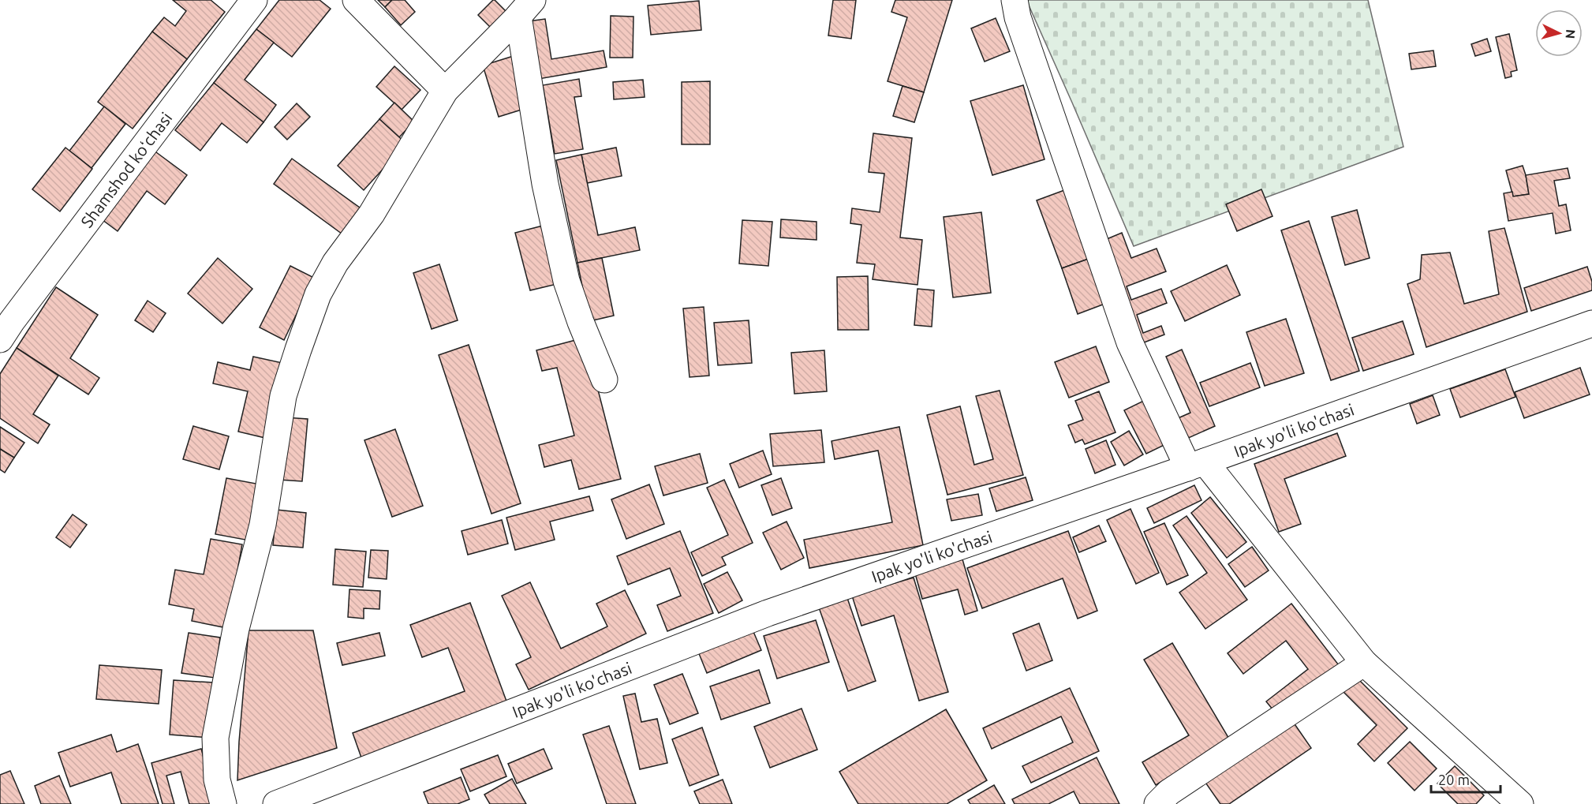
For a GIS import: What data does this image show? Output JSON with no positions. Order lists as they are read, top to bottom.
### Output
{
  "streets": {
    "street": ["Shamshod koʻchasi", "Ipak yo'li ko'chasi"]
  },
  "scale_bar": "20 m",
  "north": "right"
}
